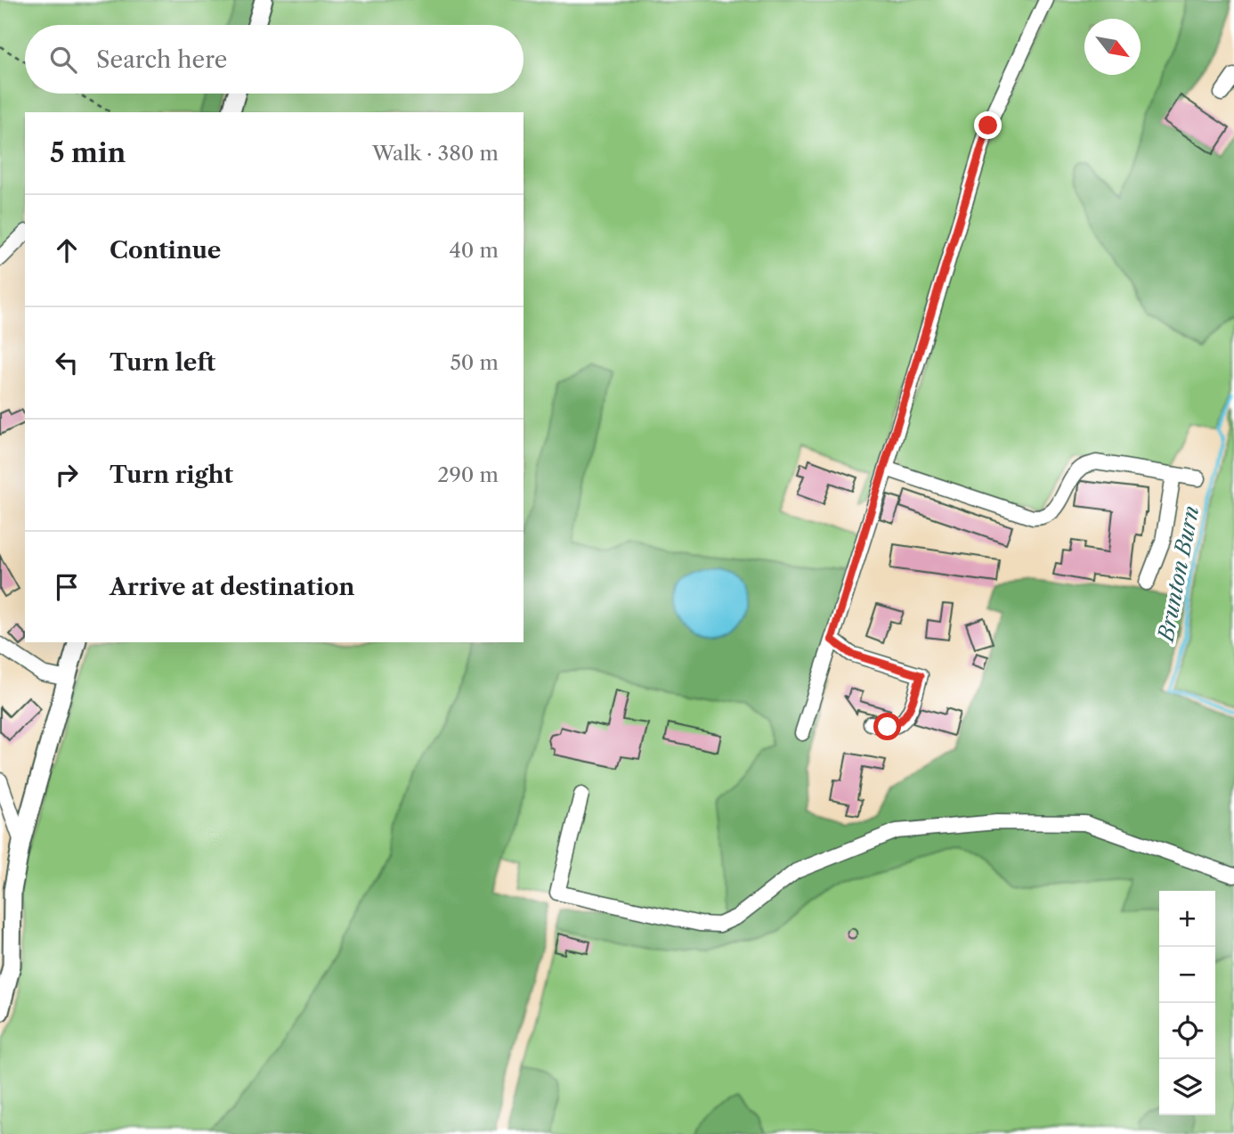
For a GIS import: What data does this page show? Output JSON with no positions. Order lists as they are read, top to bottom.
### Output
{
  "water": ["Brunton Burn"],
  "north": "bottom right",
  "page": {
    "search": "Search here",
    "heading": ["5 min", "Walk · 380 m"],
    "list": [
      ["Continue", "40 m"],
      ["Turn left", "50 m"],
      ["Turn right", "290 m"],
      "Arrive at destination"
    ],
    "map_buttons": ["+", "−"]
  }
}
